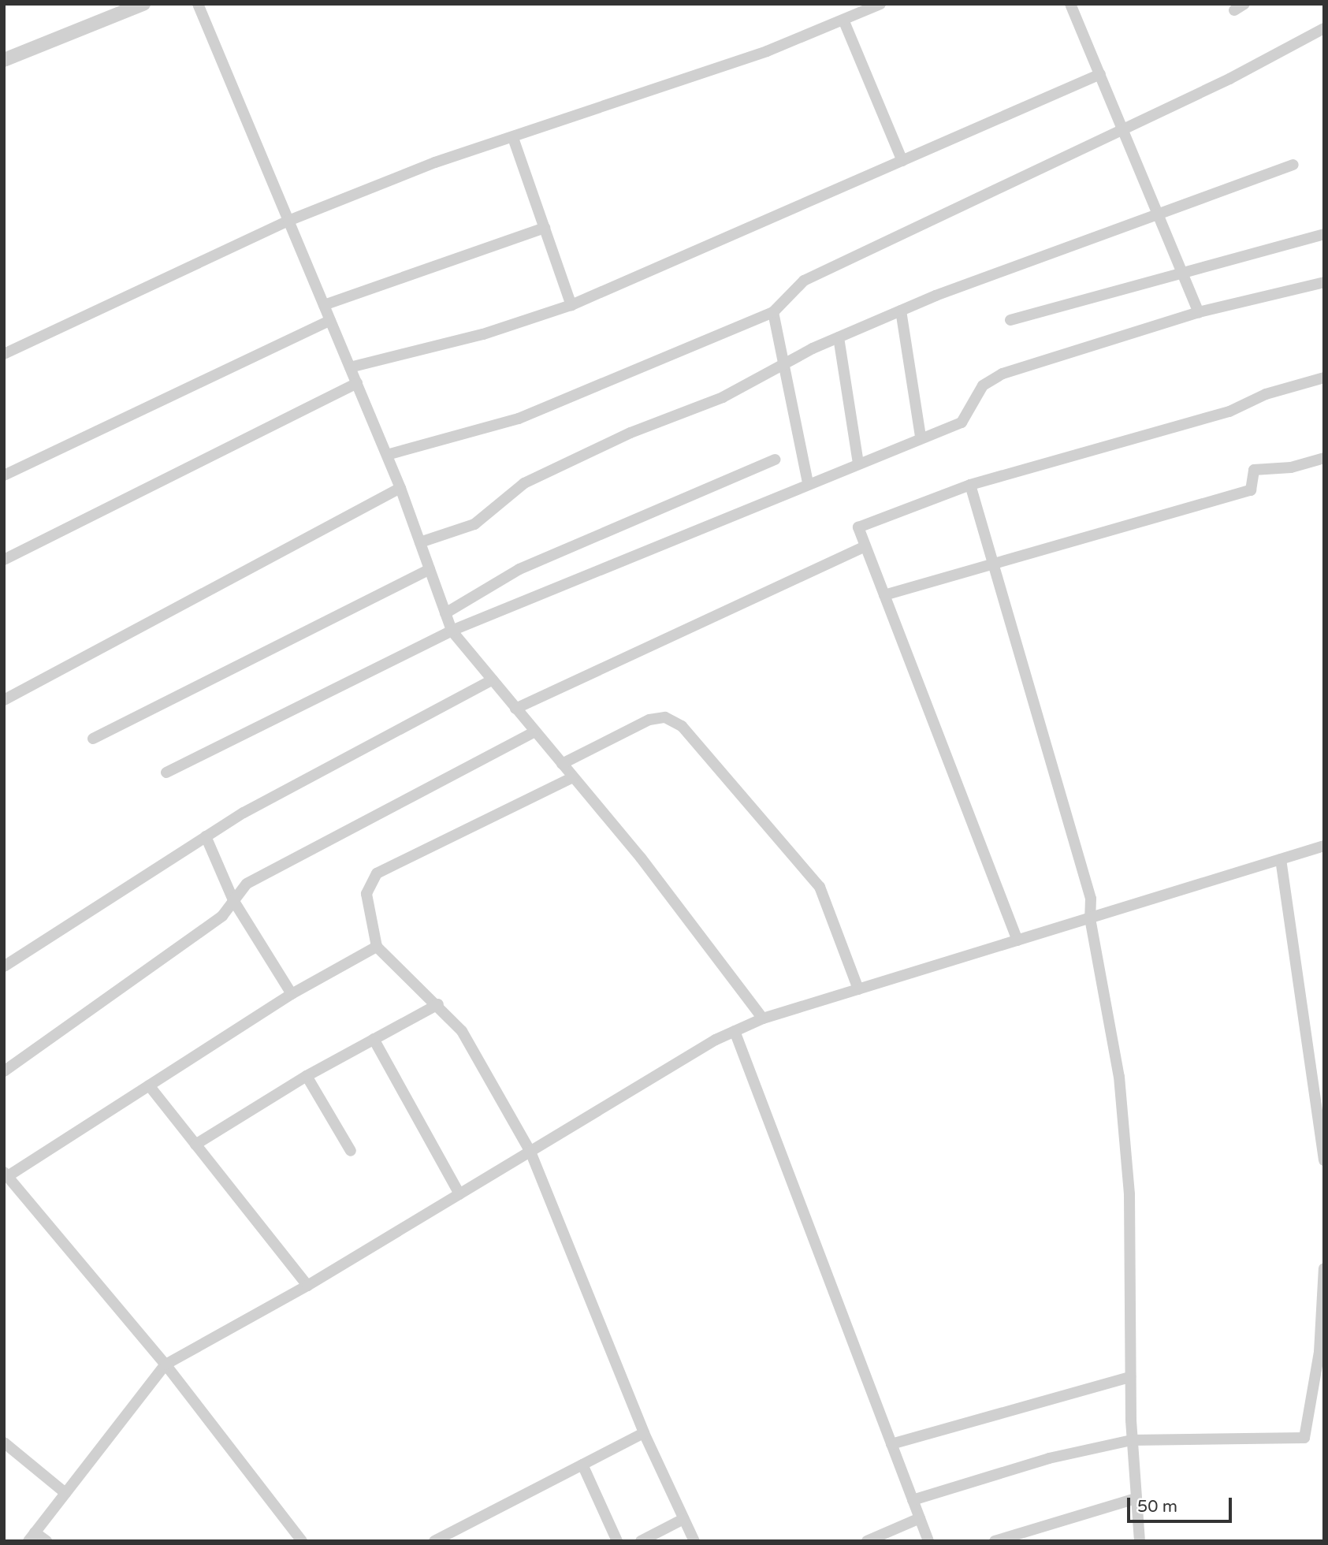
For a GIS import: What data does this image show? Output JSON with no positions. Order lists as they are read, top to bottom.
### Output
{
  "scale_bar": "50 m"
}
